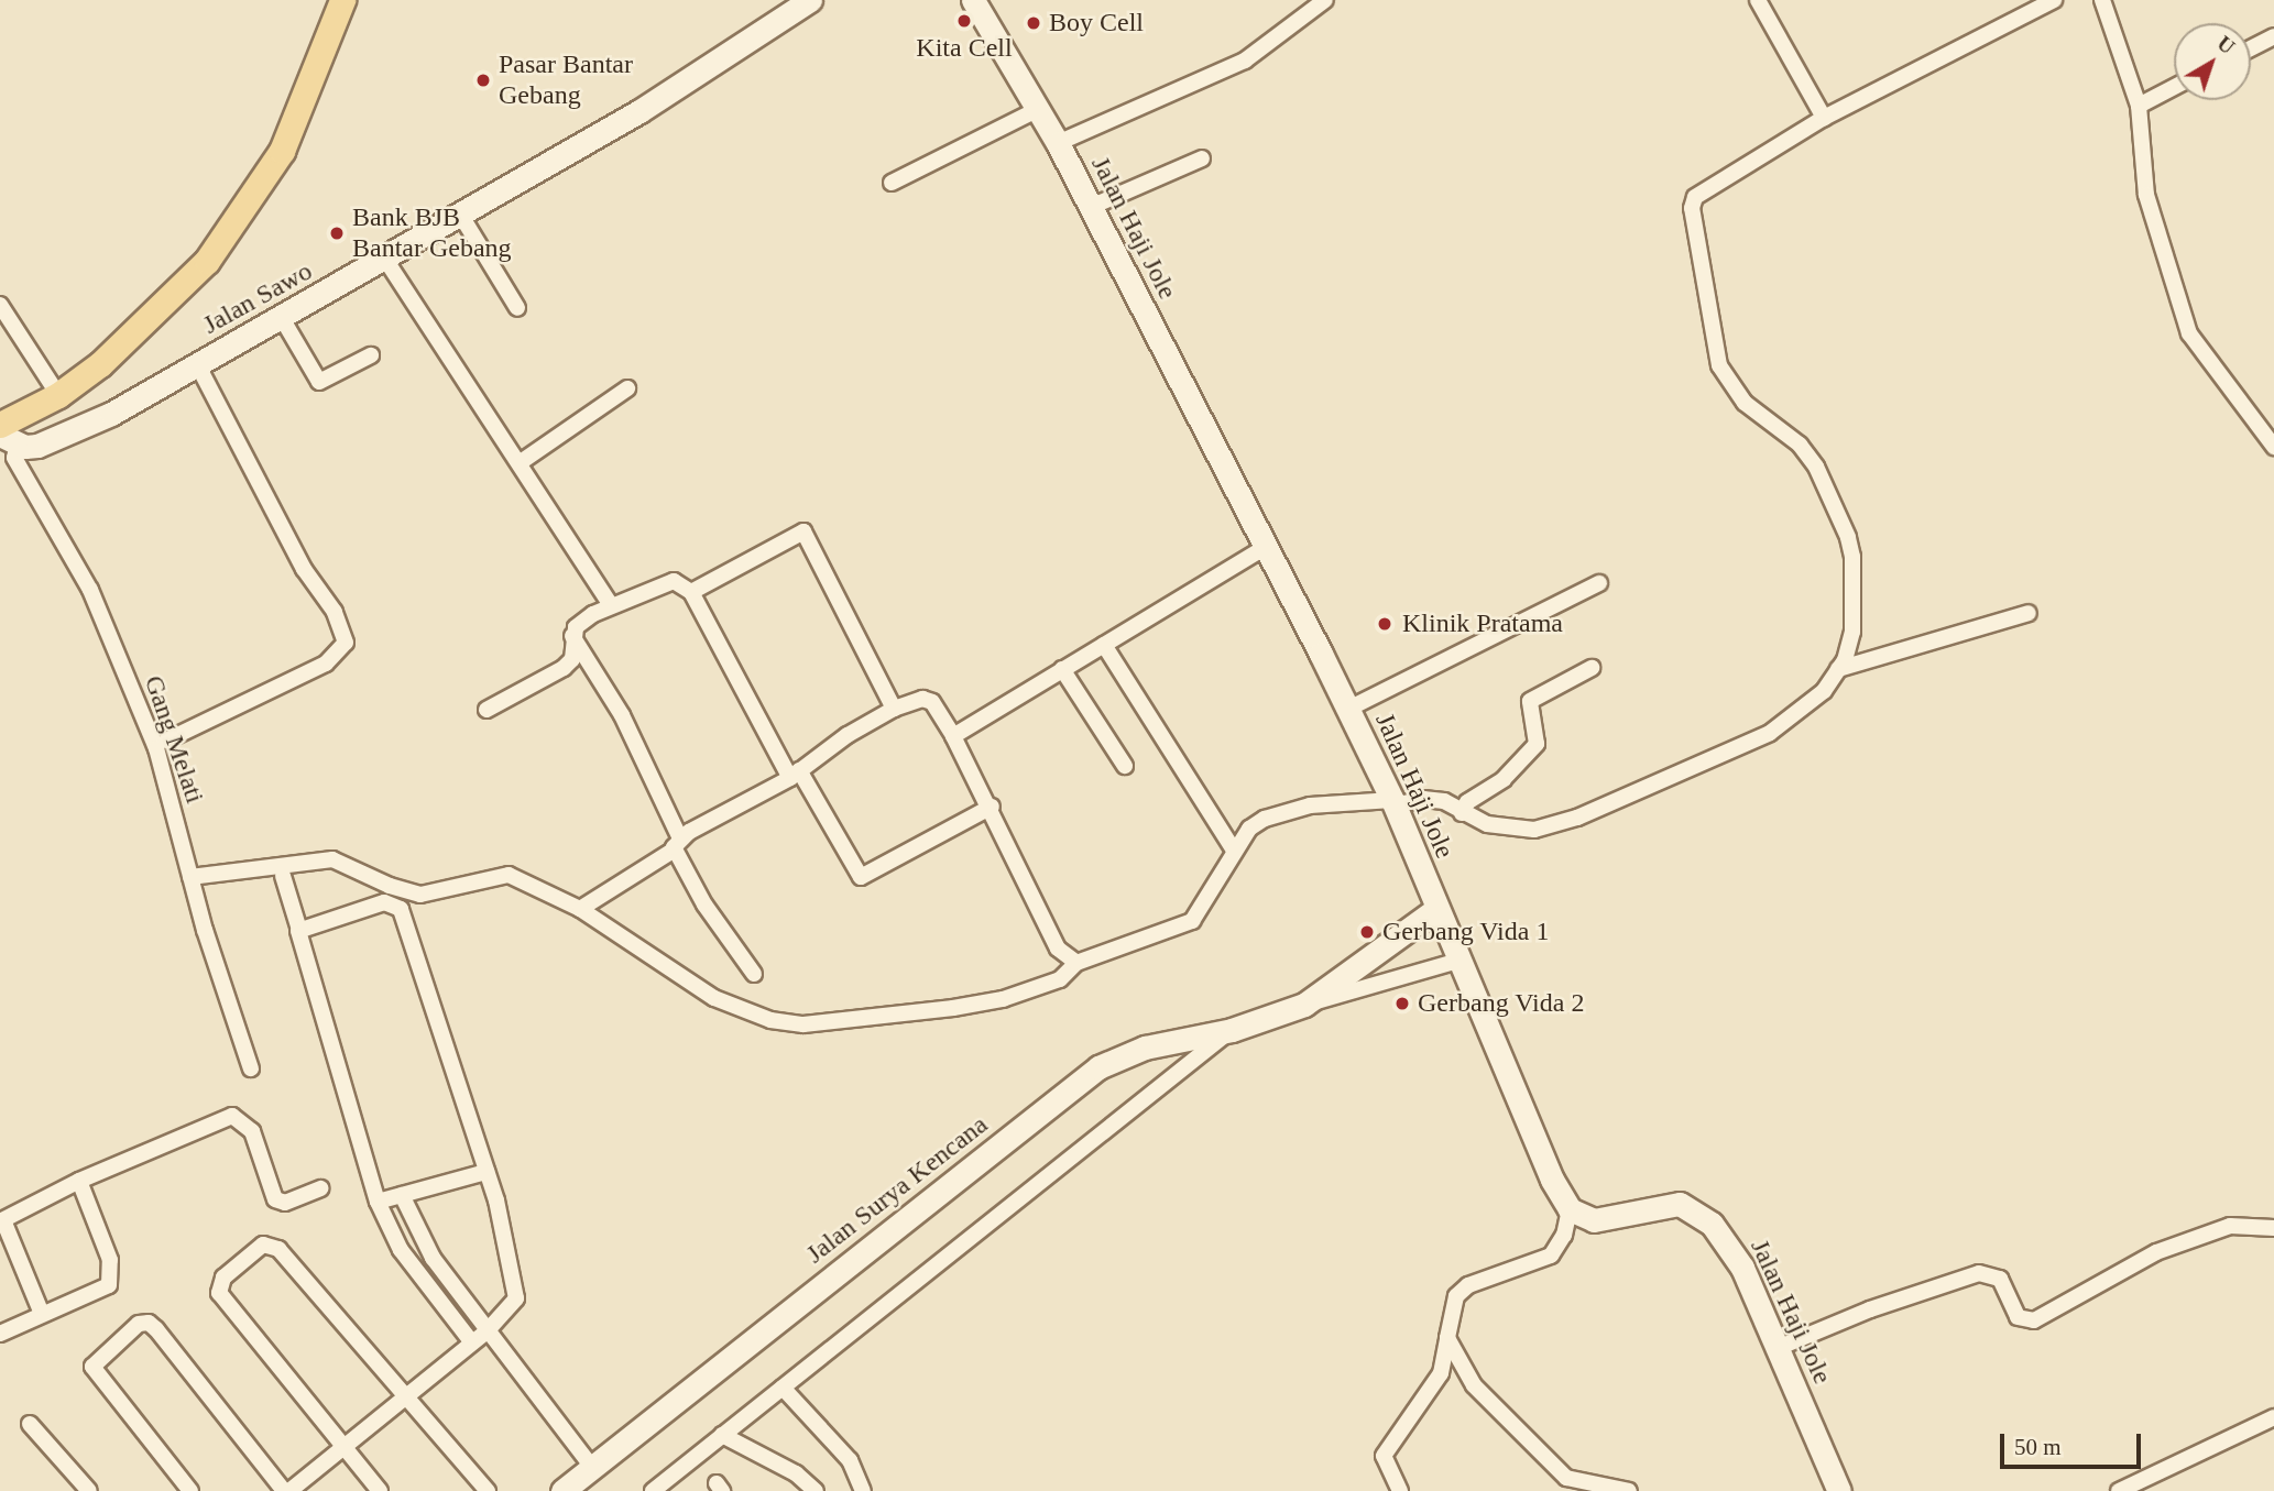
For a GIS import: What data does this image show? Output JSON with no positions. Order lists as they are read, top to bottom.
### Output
{
  "streets": {
    "street": [
      "Jalan Haji Jole",
      "Jalan Sawo",
      "Gang Melati",
      "Jalan Surya Kencana"
    ]
  },
  "crossings": [
    ["Jalan Haji Jole", "Jalan Surya Kencana"],
    ["Jalan Sawo", "Gang Melati"]
  ],
  "places": [
    "Kita Cell",
    "Boy Cell",
    "Pasar Bantar Gebang",
    "Bank BJB Bantar Gebang",
    "Klinik Pratama",
    "Gerbang Vida 1",
    "Gerbang Vida 2"
  ],
  "scale_bar": "50 m",
  "north": "top right"
}
